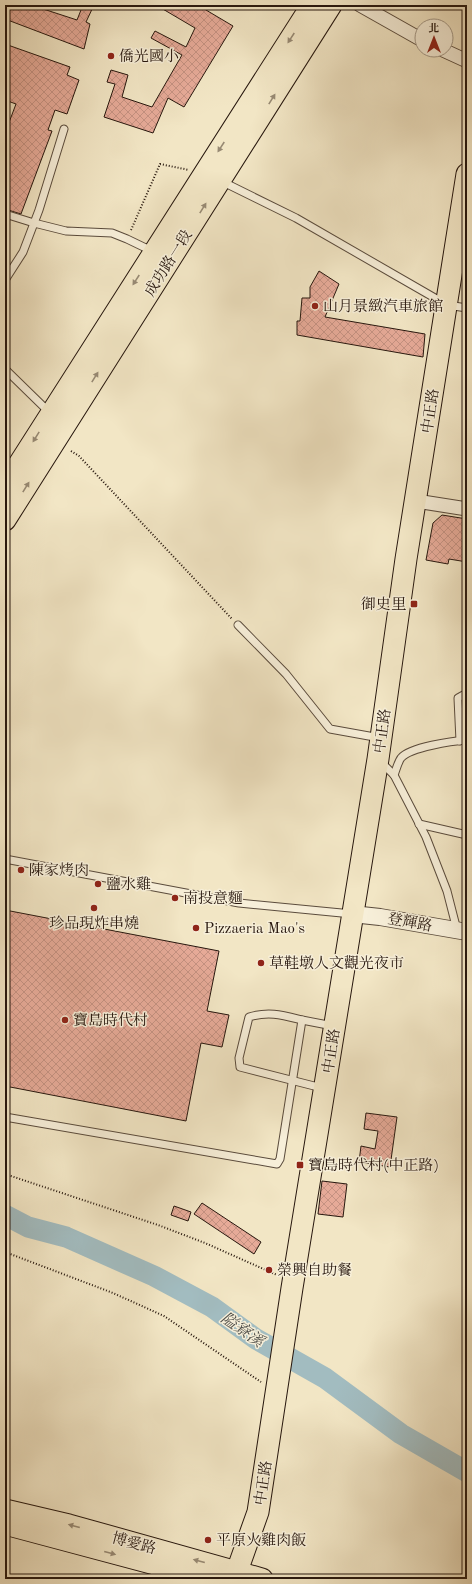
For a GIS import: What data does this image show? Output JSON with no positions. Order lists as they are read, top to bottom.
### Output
{
  "streets": {
    "main road": ["成功路一段", "中正路", "博愛路"],
    "street": ["登輝路"]
  },
  "crossings": [
    ["中正路", "登輝路"],
    ["中正路", "博愛路"]
  ],
  "water": ["隘寮溪"],
  "places": {
    "other": [
      "僑光國小",
      "山月景緻汽車旅館",
      "陳家烤肉",
      "鹽水雞",
      "南投意麵",
      "珍品現炸串燒",
      "Pizzaeria Mao's",
      "草鞋墩人文觀光夜市",
      "寶島時代村",
      "榮興自助餐",
      "平原火雞肉飯"
    ],
    "transit": ["御史里", "寶島時代村(中正路)"]
  },
  "north": "top"
}
